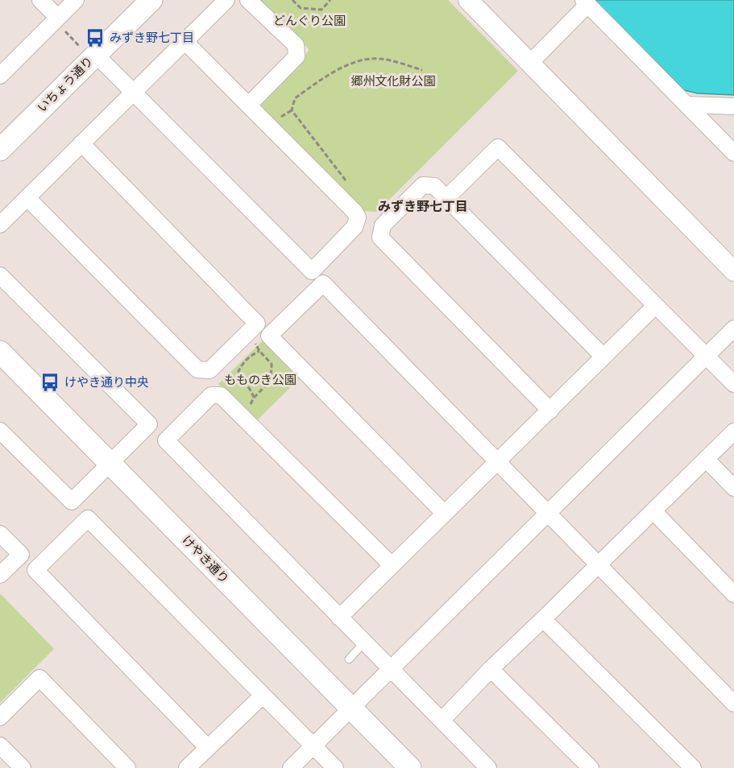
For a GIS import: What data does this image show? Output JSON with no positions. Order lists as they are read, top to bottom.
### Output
{
  "streets": {
    "main road": ["いちょう通り", "けやき通り"]
  },
  "districts": ["みずき野七丁目"],
  "parks": ["どんぐり公園", "郷州文化財公園", "もものき公園"],
  "places": {
    "bus stop": ["みずき野七丁目", "けやき通り中央"]
  }
}
